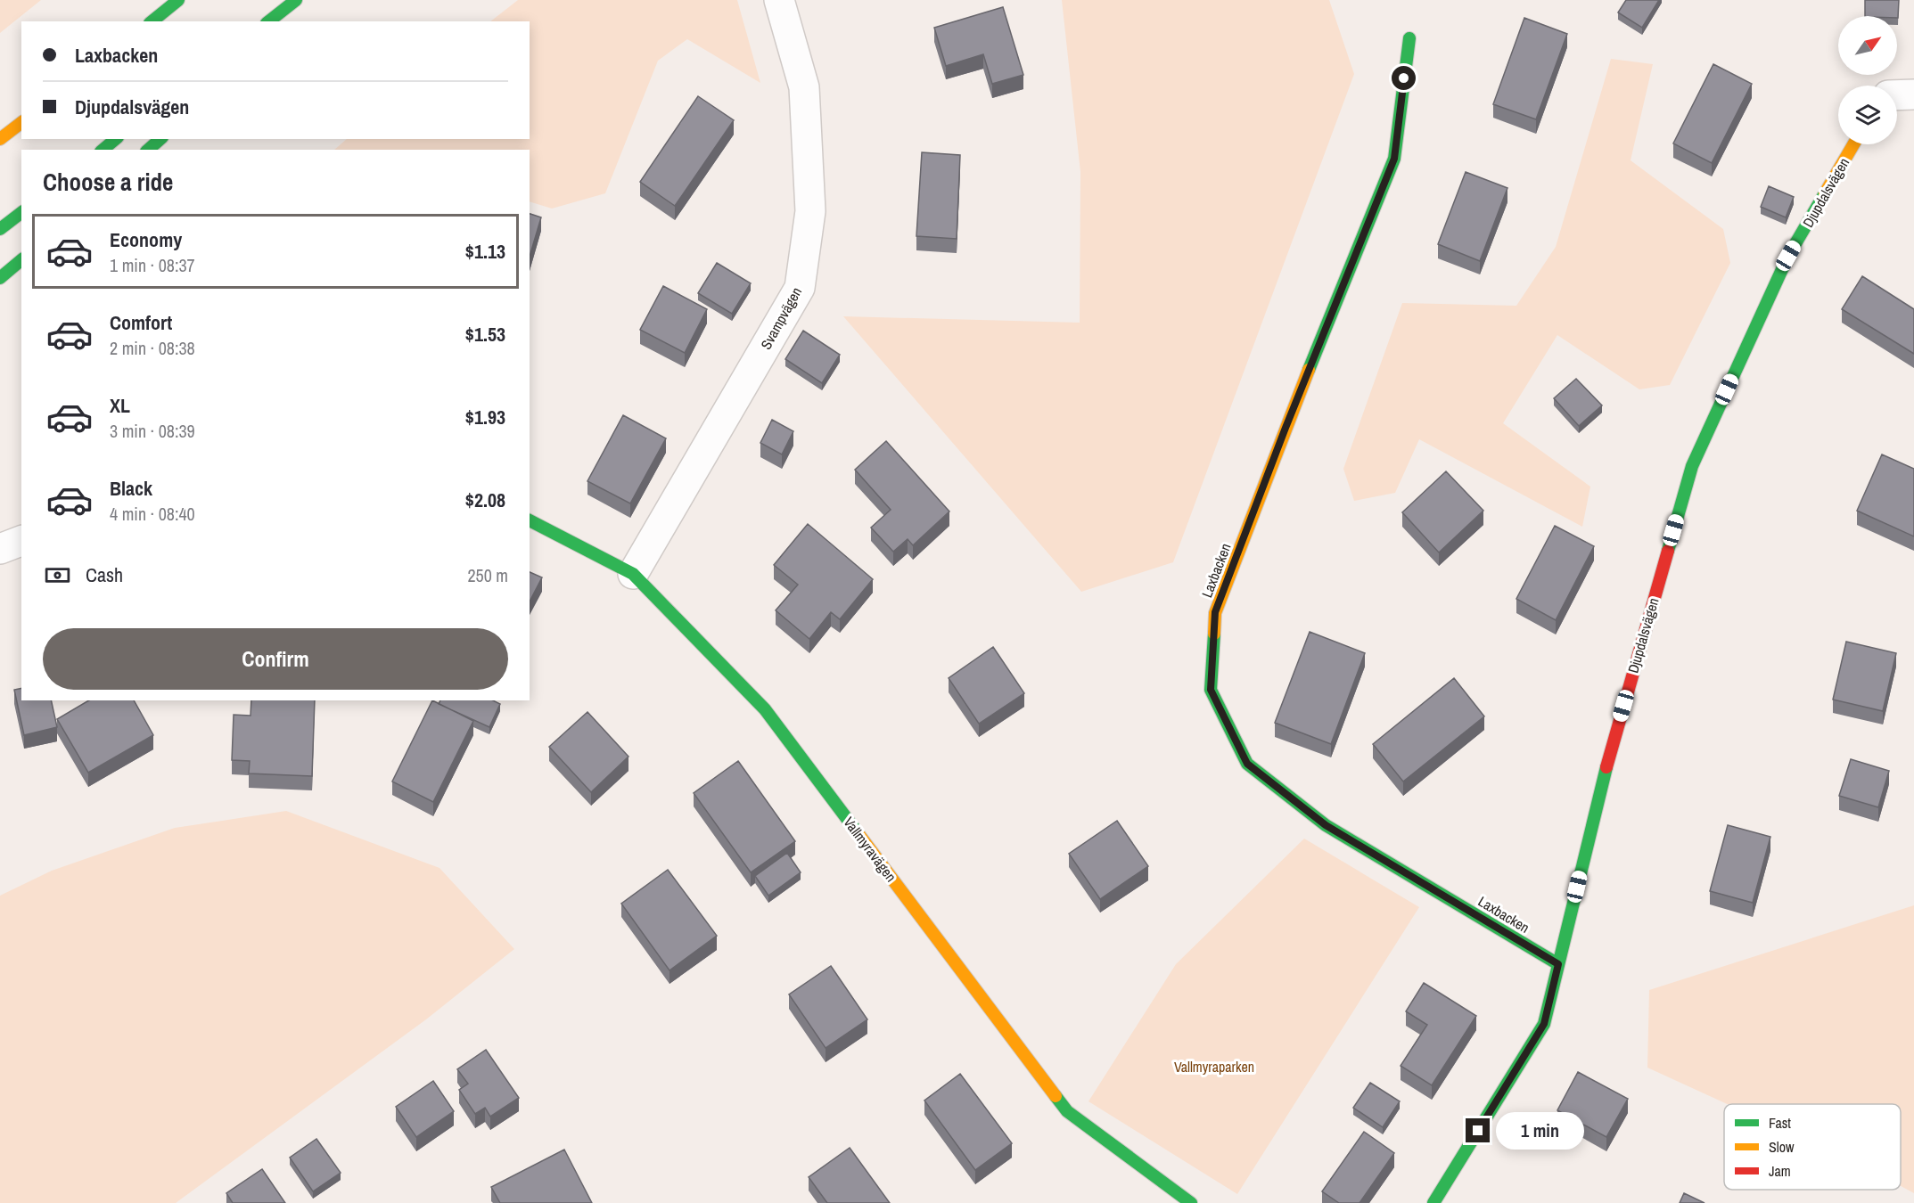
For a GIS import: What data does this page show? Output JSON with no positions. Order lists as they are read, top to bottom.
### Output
{
  "streets": {
    "main road": ["Djupdalsvägen", "Laxbacken", "Vallmyravägen"],
    "street": ["Svampvägen"]
  },
  "crossings": [
    ["Djupdalsvägen", "Laxbacken"],
    ["Svampvägen", "Vallmyravägen"]
  ],
  "parks": ["Vallmyraparken"],
  "legend": ["Fast", "Slow", "Jam"],
  "north": "top right",
  "page": {
    "banner": ["Laxbacken", "Djupdalsvägen"],
    "heading": "Choose a ride",
    "list": [
      {
        "name": "Economy",
        "note": "1 min · 08:37",
        "value": "$1.13"
      },
      {
        "name": "Comfort",
        "note": "2 min · 08:38",
        "value": "$1.53"
      },
      {
        "name": "XL",
        "note": "3 min · 08:39",
        "value": "$1.93"
      },
      {
        "name": "Black",
        "note": "4 min · 08:40",
        "value": "$2.08"
      }
    ],
    "pay": ["Cash", "250 m"],
    "buttons": "Confirm",
    "bubble": "1 min"
  }
}
